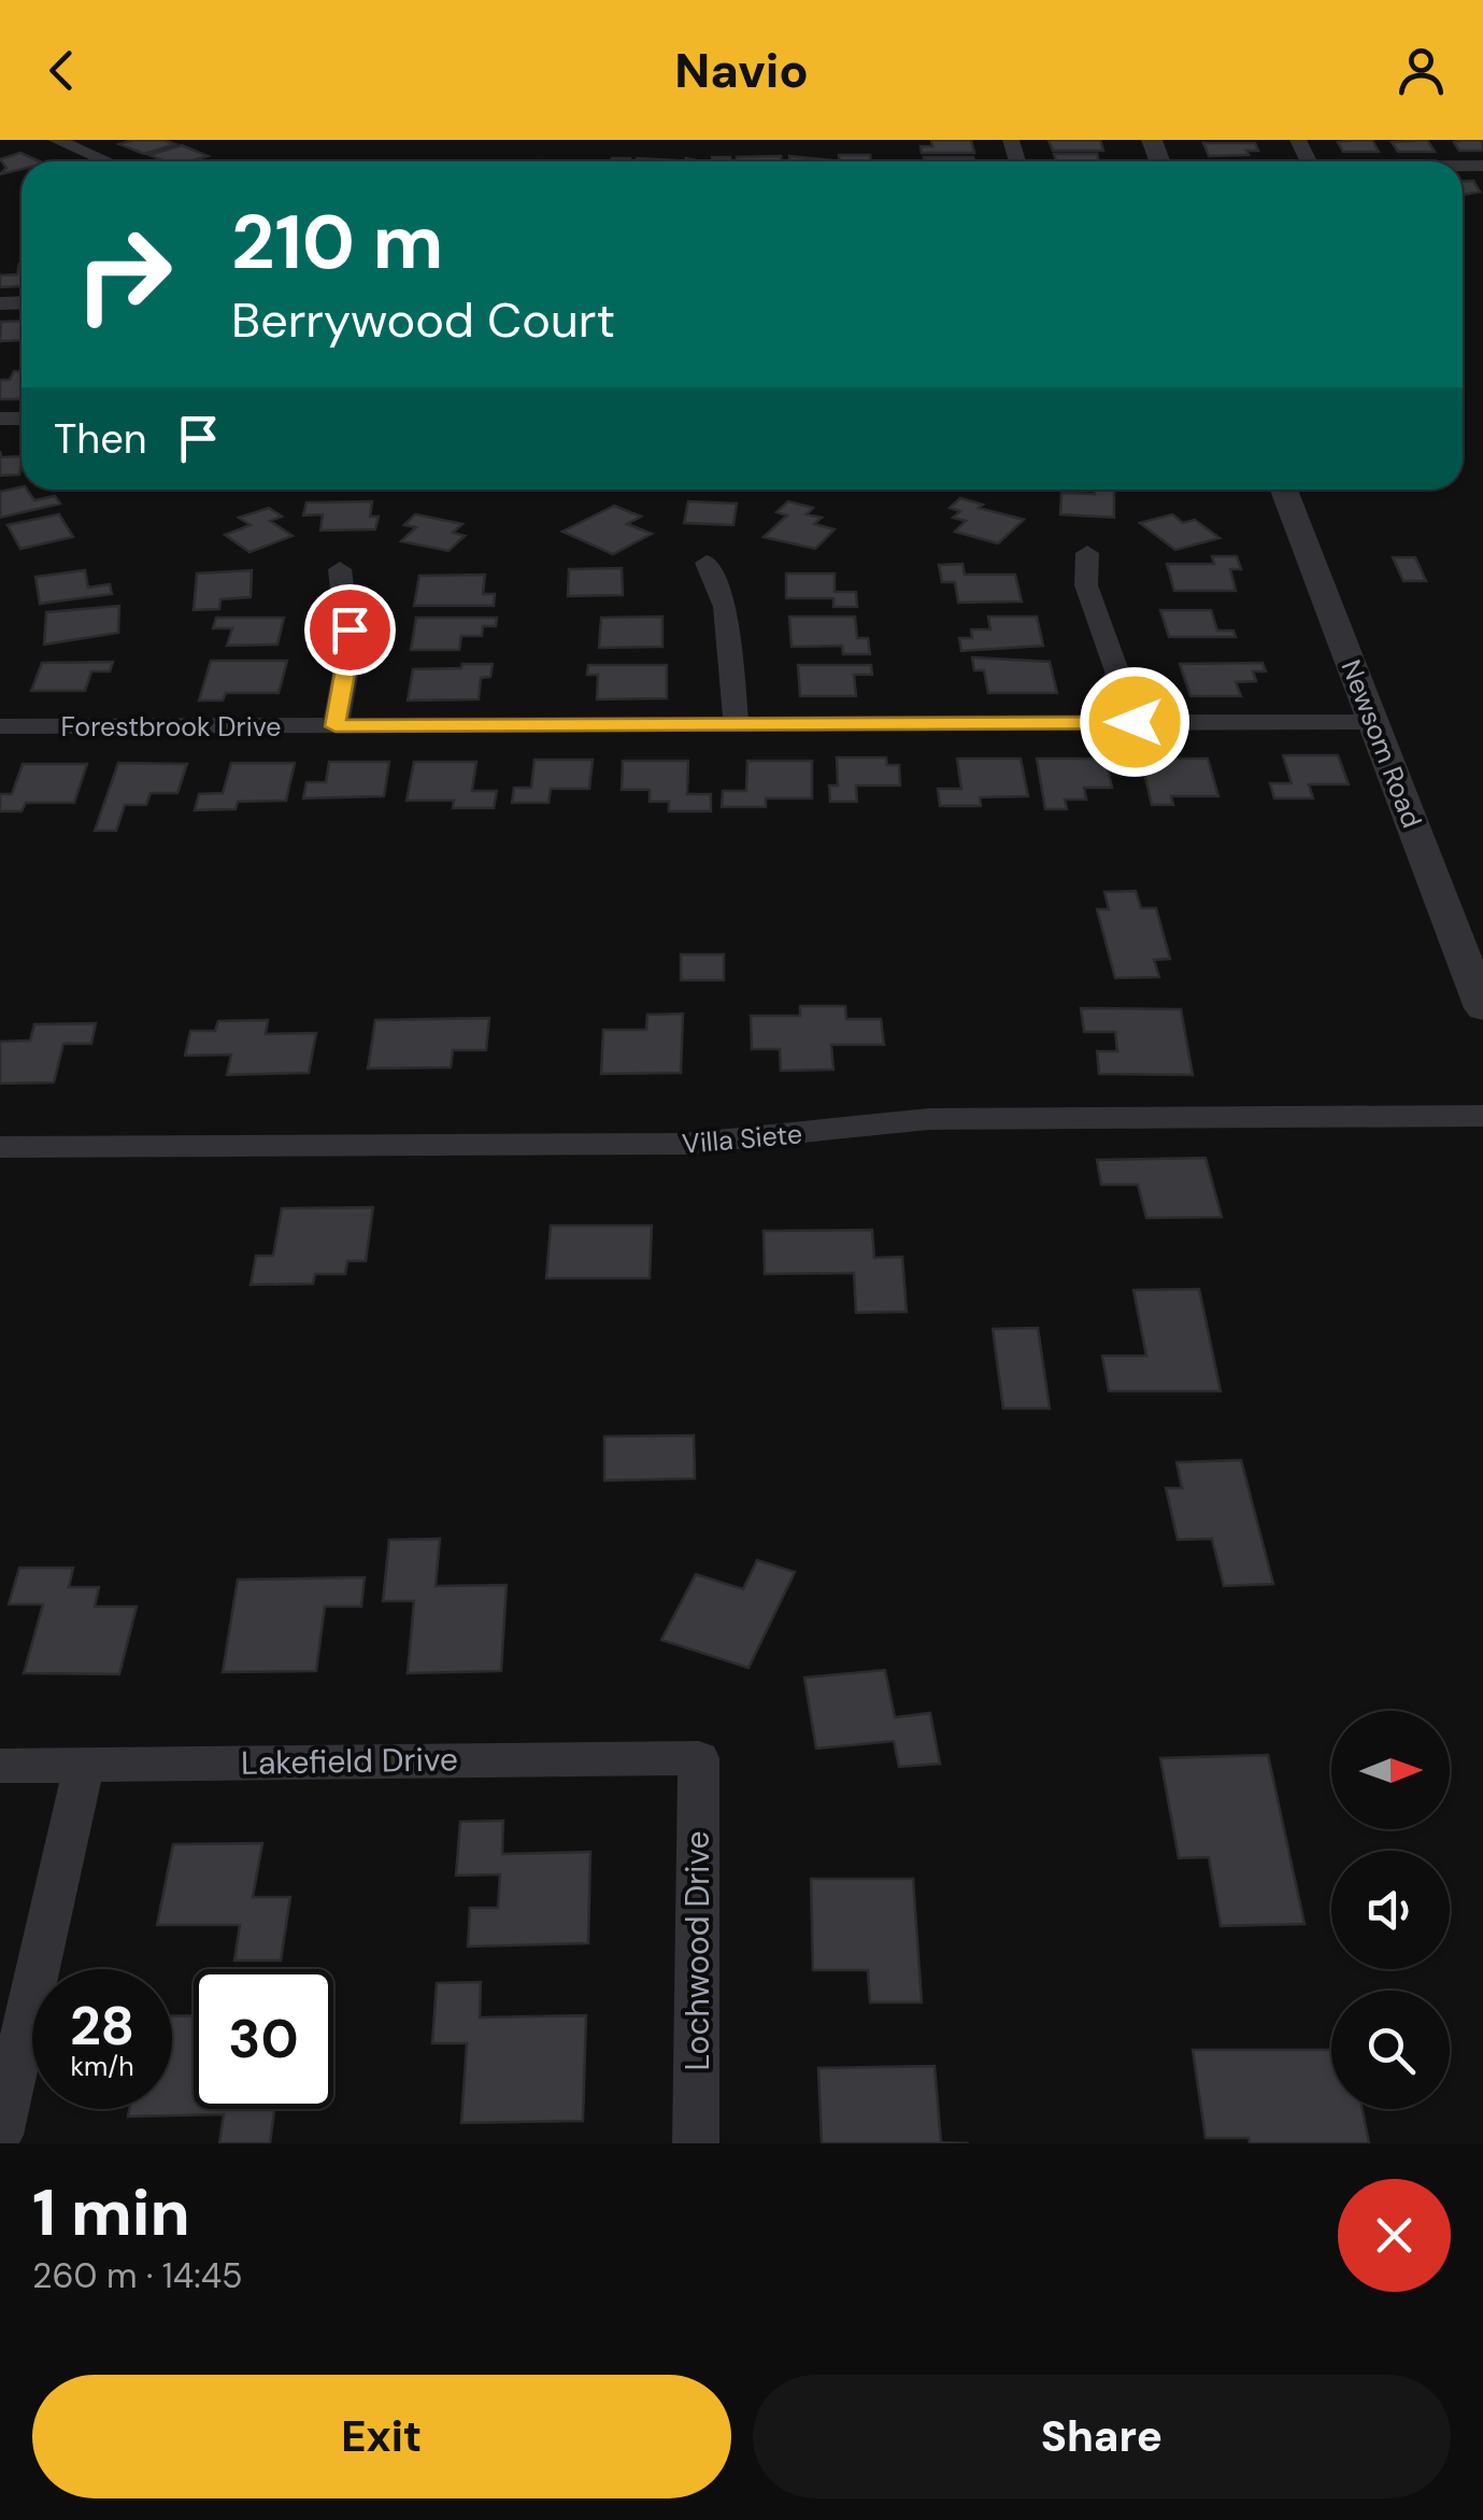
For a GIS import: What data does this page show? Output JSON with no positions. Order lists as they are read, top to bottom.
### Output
{
  "streets": {
    "street": [
      "Forestbrook Drive",
      "Newsom Road",
      "Villa Siete",
      "Lakefield Drive",
      "Lochwood Drive"
    ]
  },
  "crossings": [
    ["Forestbrook Drive", "Newsom Road"],
    ["Lakefield Drive", "Lochwood Drive"]
  ],
  "north": "right",
  "page": {
    "header": "Navio",
    "turn": ["210 m", "Berrywood Court"],
    "then": "Then",
    "speed": "28 km/h",
    "limit": "30",
    "heading": ["1 min", "260 m · 14:45"],
    "buttons": ["Exit", "Share"]
  }
}
